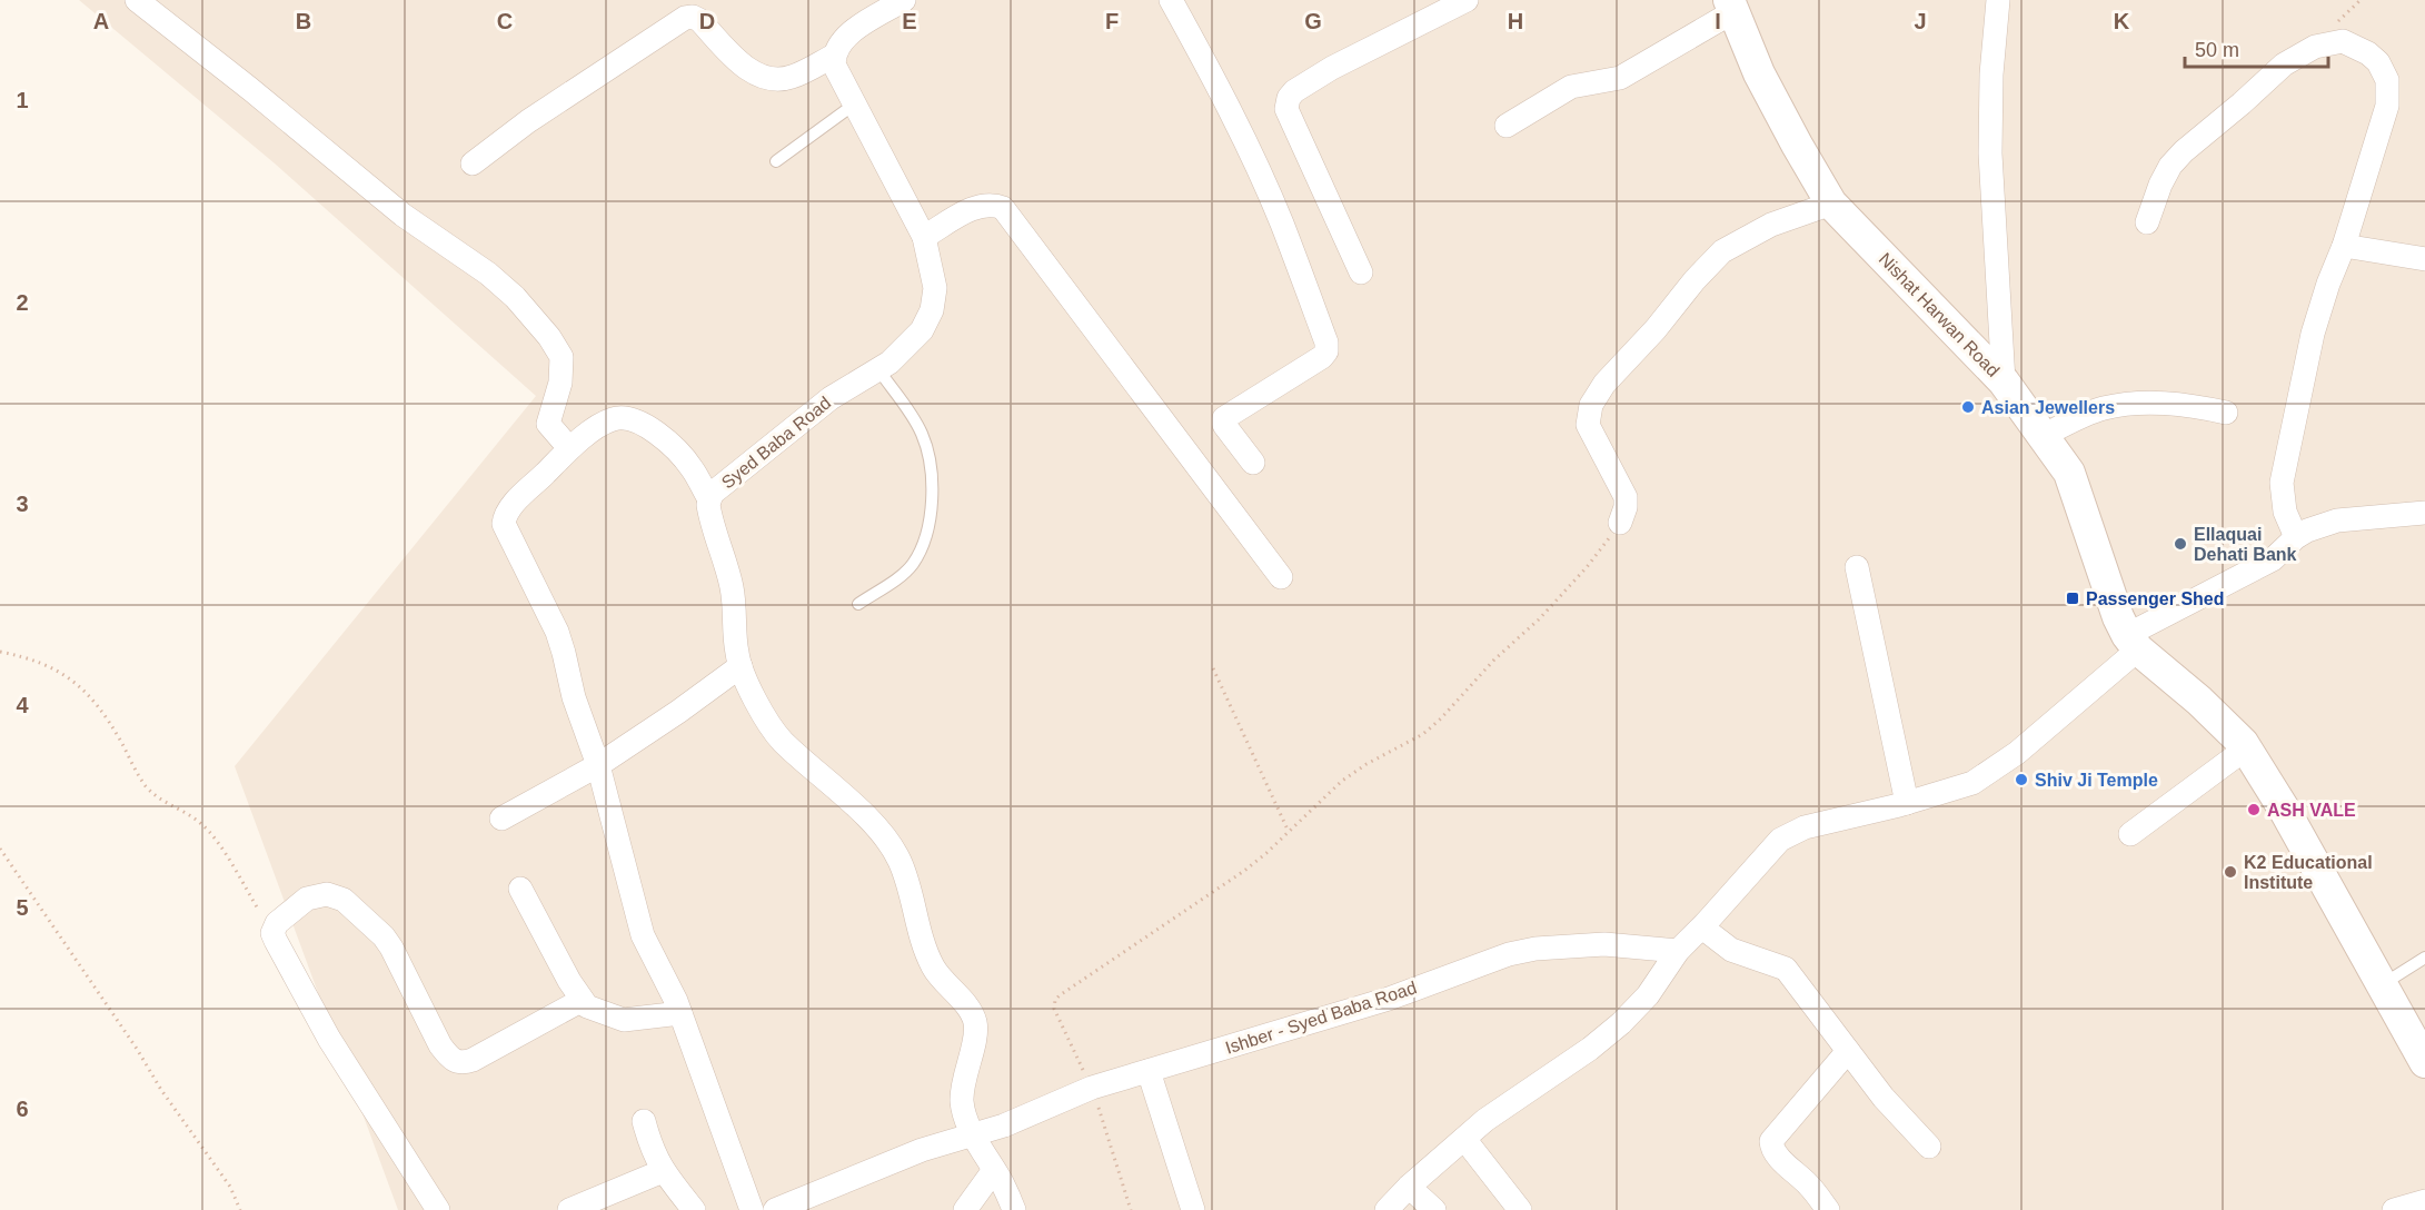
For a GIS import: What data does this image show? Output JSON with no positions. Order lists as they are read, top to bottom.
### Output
{
  "streets": {
    "main road": ["Nishat Harwan Road"],
    "street": ["Syed Baba Road", "Ishber - Syed Baba Road"]
  },
  "crossings": [
    ["Syed Baba Road", "Ishber - Syed Baba Road"]
  ],
  "places": {
    "other": [
      "Asian Jewellers",
      "Ellaquai Dehati Bank",
      "Shiv Ji Temple",
      "ASH VALE",
      "K2 Educational Institute"
    ],
    "transit": ["Passenger Shed"]
  },
  "scale_bar": "50 m",
  "grid": {
    "columns": [
      "A",
      "B",
      "C",
      "D",
      "E",
      "F",
      "G",
      "H",
      "I",
      "J",
      "K"
    ],
    "rows": [
      "1",
      "2",
      "3",
      "4",
      "5",
      "6"
    ]
  }
}
